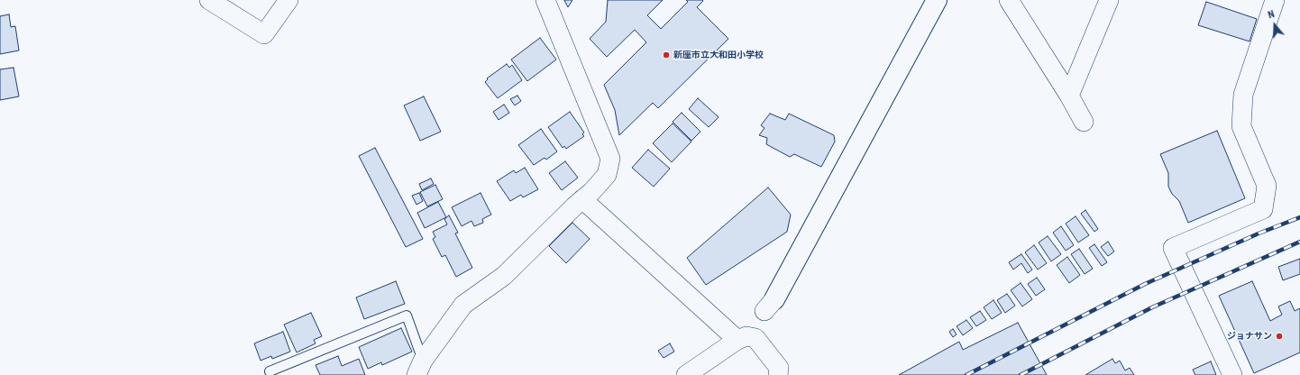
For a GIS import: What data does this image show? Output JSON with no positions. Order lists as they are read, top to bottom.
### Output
{
  "places": ["新座市立大和田小学校", "ジョナサン"],
  "north": "top"
}
